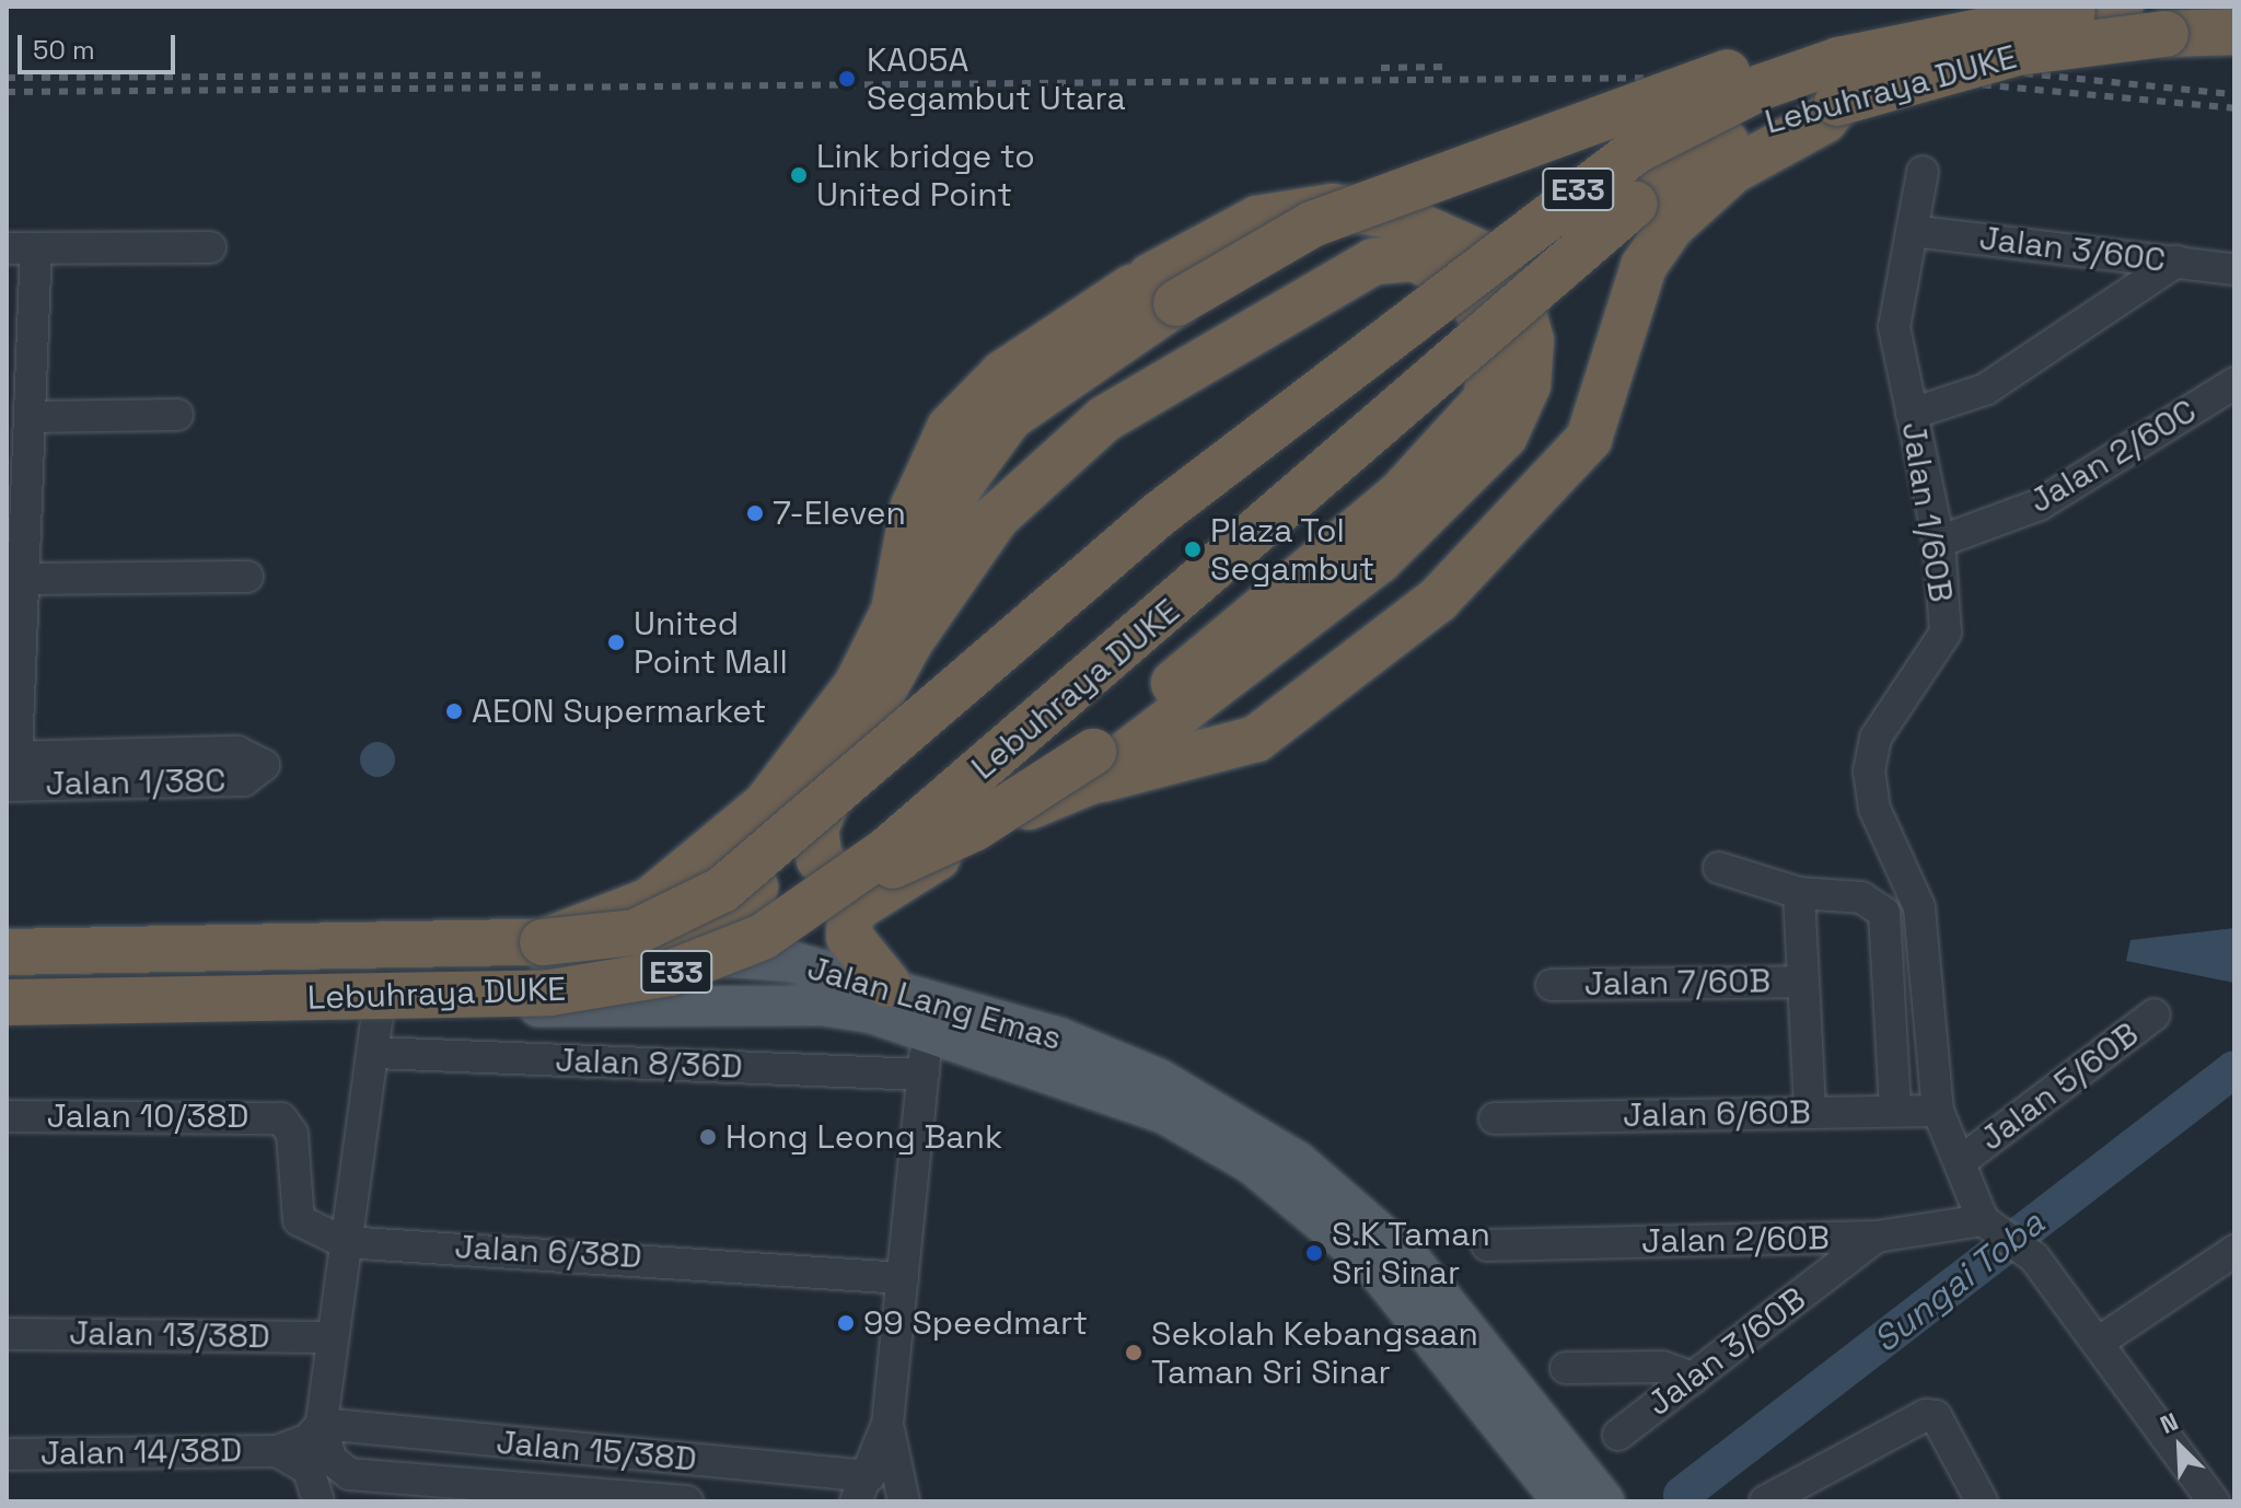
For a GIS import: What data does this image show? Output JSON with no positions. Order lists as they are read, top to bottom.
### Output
{
  "streets": {
    "highway": ["Lebuhraya DUKE", "E33"],
    "main road": ["Jalan Lang Emas"],
    "street": [
      "Jalan 3/60C",
      "Jalan 2/60C",
      "Jalan 1/60B",
      "Jalan 1/38C",
      "Jalan 7/60B",
      "Jalan 8/36D",
      "Jalan 5/60B",
      "Jalan 6/60B",
      "Jalan 10/38D",
      "Jalan 2/60B",
      "Jalan 6/38D",
      "Jalan 13/38D",
      "Jalan 3/60B",
      "Jalan 15/38D",
      "Jalan 14/38D"
    ]
  },
  "crossings": [
    ["Lebuhraya DUKE", "Jalan Lang Emas"],
    ["Jalan 3/60C", "Jalan 1/60B"],
    ["Jalan 2/60C", "Jalan 1/60B"],
    ["Jalan 1/60B", "Jalan 5/60B"],
    ["Jalan 1/60B", "Jalan 6/60B"],
    ["Jalan 1/60B", "Jalan 2/60B"],
    ["Jalan 10/38D", "Jalan 6/38D"],
    ["Jalan 2/60B", "Jalan 3/60B"],
    ["Jalan 15/38D", "Jalan 14/38D"]
  ],
  "water": ["Sungai Toba"],
  "places": [
    "KA05A Segambut Utara",
    "Link bridge to United Point",
    "7-Eleven",
    "Plaza Tol Segambut",
    "United Point Mall",
    "AEON Supermarket",
    "Hong Leong Bank",
    "S.K Taman Sri Sinar",
    "99 Speedmart",
    "Sekolah Kebangsaan Taman Sri Sinar"
  ],
  "scale_bar": "50 m",
  "north": "top left"
}
